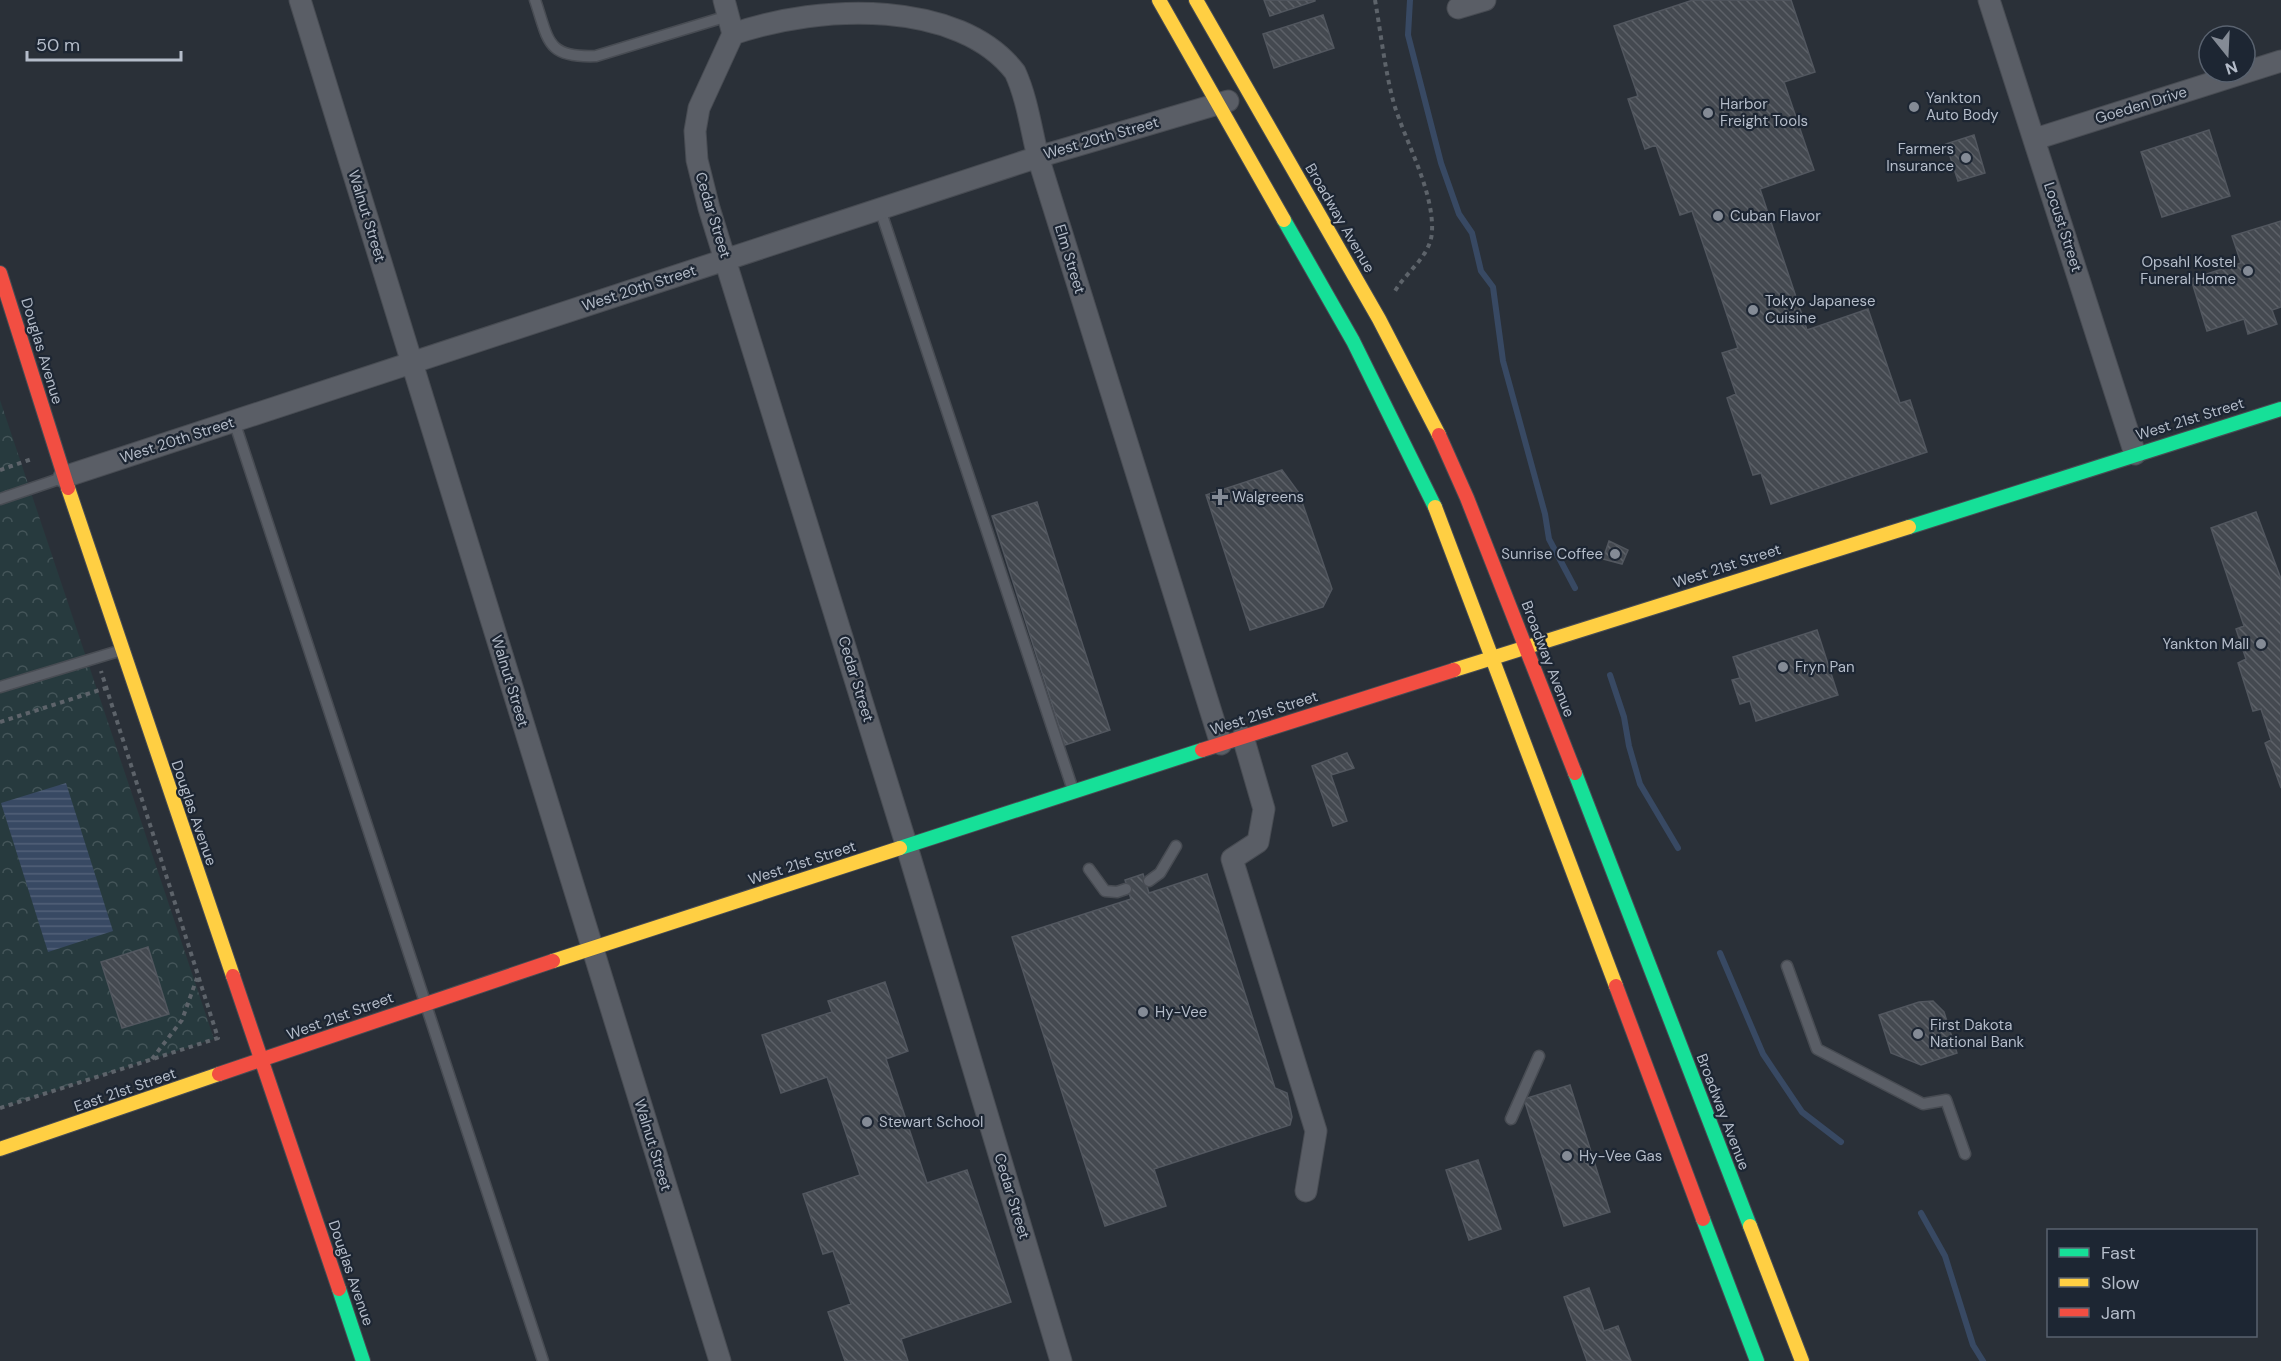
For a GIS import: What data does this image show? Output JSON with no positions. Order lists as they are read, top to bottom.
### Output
{
  "streets": {
    "main road": [
      "Broadway Avenue",
      "Douglas Avenue",
      "West 21st Street",
      "East 21st Street"
    ],
    "street": [
      "Goeden Drive",
      "West 20th Street",
      "Cedar Street",
      "Walnut Street",
      "Locust Street",
      "Elm Street"
    ]
  },
  "crossings": [
    ["Goeden Drive", "Locust Street"],
    ["West 20th Street", "Cedar Street"],
    ["West 20th Street", "Walnut Street"],
    ["West 20th Street", "Broadway Avenue"],
    ["West 20th Street", "Elm Street"],
    ["West 20th Street", "Douglas Avenue"],
    ["Cedar Street", "Elm Street"],
    ["Cedar Street", "West 21st Street"],
    ["Walnut Street", "West 21st Street"],
    ["Broadway Avenue", "West 21st Street"],
    ["Locust Street", "West 21st Street"],
    ["Elm Street", "West 21st Street"],
    ["Douglas Avenue", "West 21st Street"],
    ["Douglas Avenue", "East 21st Street"],
    ["West 21st Street", "East 21st Street"]
  ],
  "places": {
    "other": [
      "Yankton Auto Body",
      "Harbor Freight Tools",
      "Farmers Insurance",
      "Cuban Flavor",
      "Opsahl Kostel Funeral Home",
      "Tokyo Japanese Cuisine",
      "Sunrise Coffee",
      "Yankton Mall",
      "Fryn Pan",
      "Hy-Vee",
      "First Dakota National Bank",
      "Stewart School",
      "Hy-Vee Gas"
    ],
    "health": ["Walgreens"]
  },
  "legend": ["Fast", "Slow", "Jam"],
  "scale_bar": "50 m",
  "north": "bottom"
}
